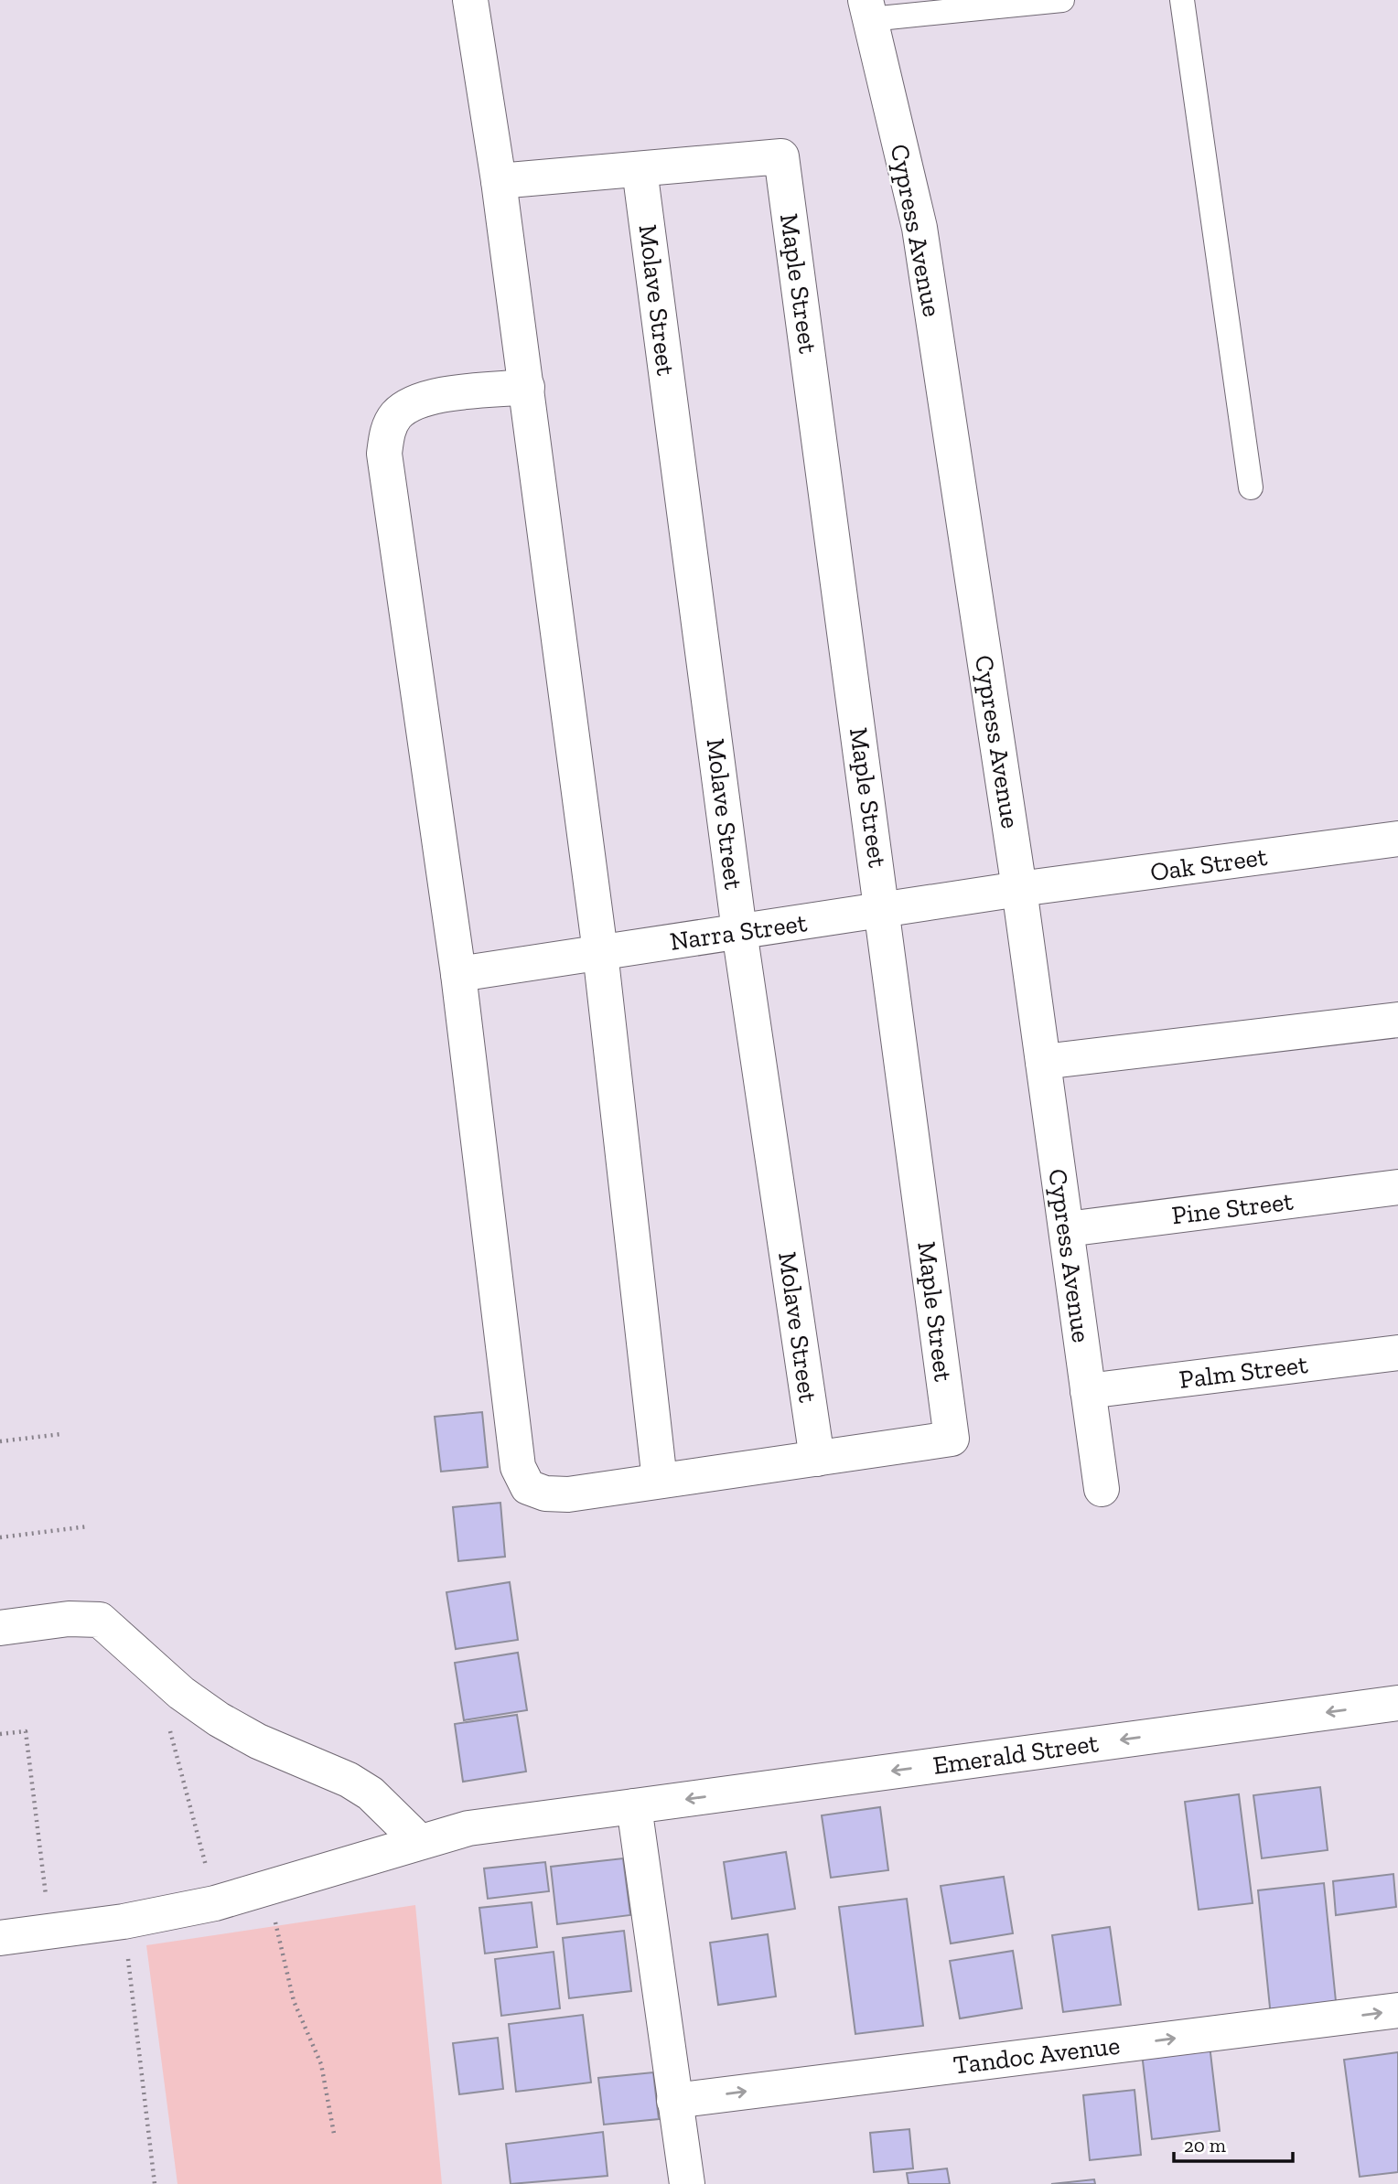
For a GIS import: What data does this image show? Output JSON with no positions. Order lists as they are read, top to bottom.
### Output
{
  "streets": {
    "street": [
      "Cypress Avenue",
      "Maple Street",
      "Molave Street",
      "Oak Street",
      "Narra Street",
      "Pine Street",
      "Palm Street",
      "Emerald Street",
      "Tandoc Avenue"
    ]
  },
  "crossings": [
    ["Cypress Avenue", "Oak Street"],
    ["Cypress Avenue", "Narra Street"],
    ["Cypress Avenue", "Pine Street"],
    ["Cypress Avenue", "Palm Street"],
    ["Maple Street", "Molave Street"],
    ["Maple Street", "Narra Street"],
    ["Molave Street", "Narra Street"],
    ["Oak Street", "Narra Street"]
  ],
  "one_way": ["Emerald Street", "Tandoc Avenue"],
  "scale_bar": "20 m"
}
